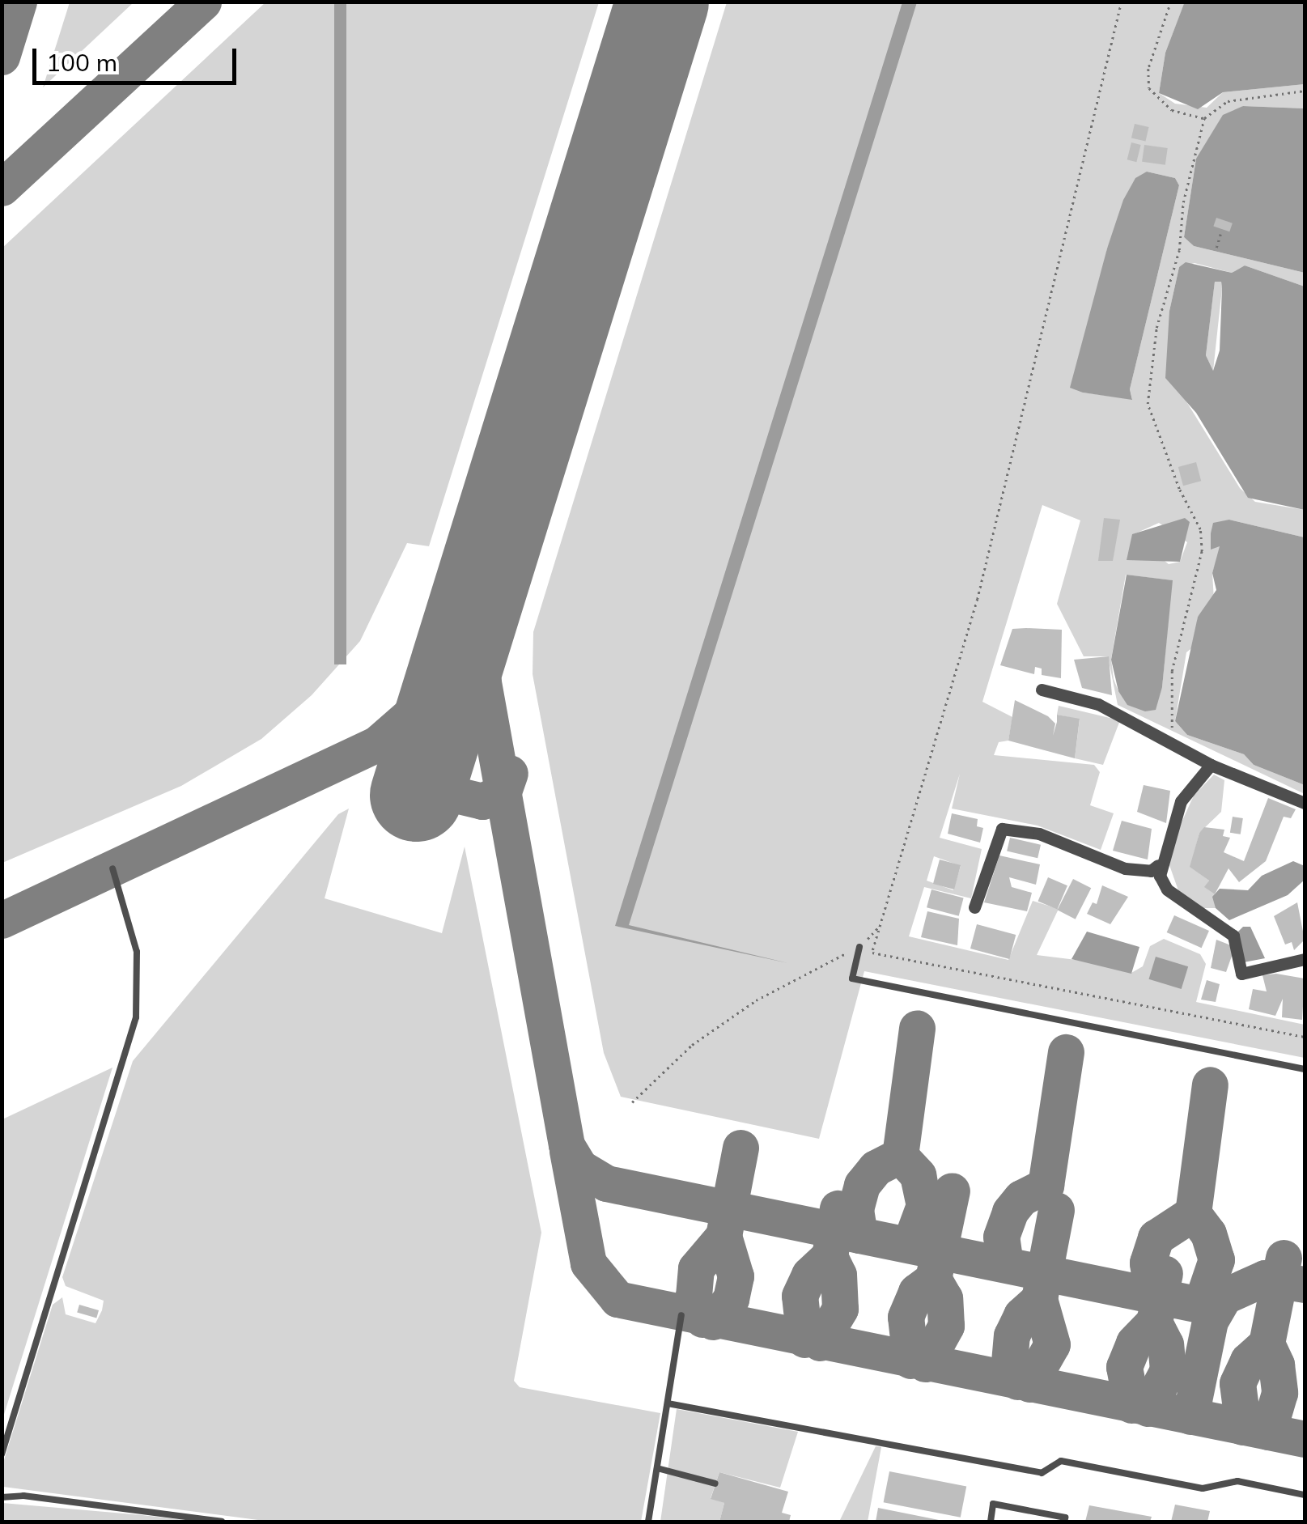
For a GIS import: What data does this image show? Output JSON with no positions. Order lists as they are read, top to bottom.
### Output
{
  "scale_bar": "100 m"
}
